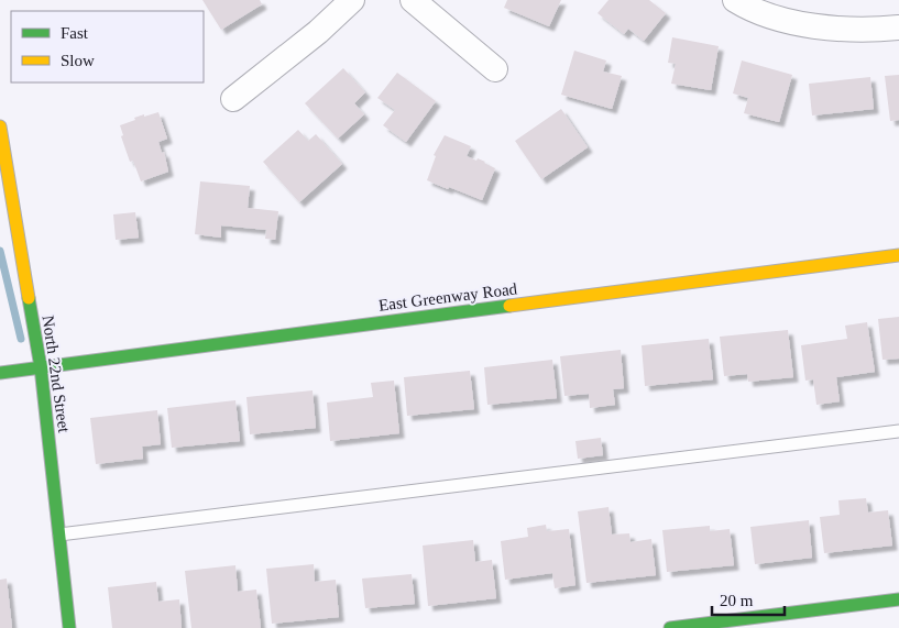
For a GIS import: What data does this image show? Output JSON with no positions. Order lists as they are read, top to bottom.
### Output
{
  "streets": {
    "street": ["East Greenway Road", "North 22nd Street"]
  },
  "crossings": [
    ["East Greenway Road", "North 22nd Street"]
  ],
  "legend": ["Fast", "Slow"],
  "scale_bar": "20 m"
}
